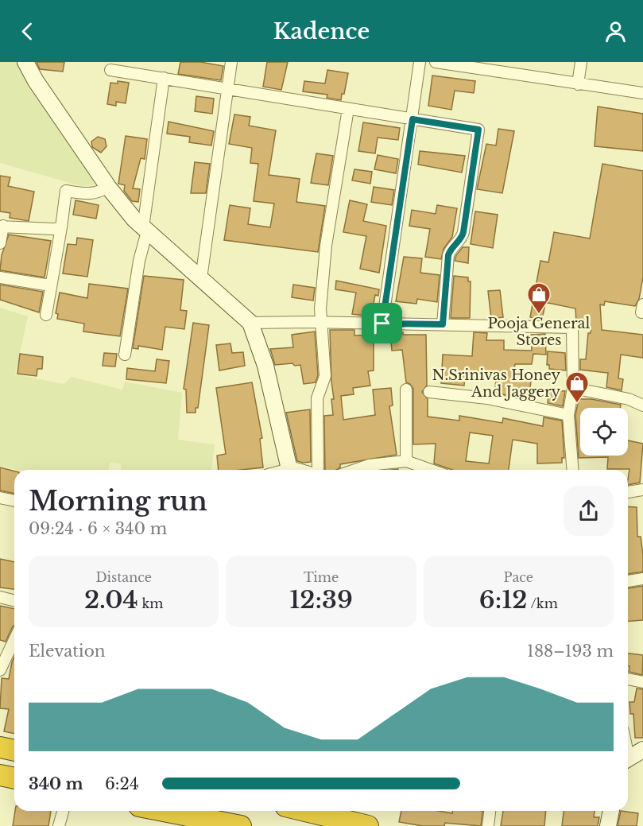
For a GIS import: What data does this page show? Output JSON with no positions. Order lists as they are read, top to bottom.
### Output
{
  "places": {
    "shop": ["Pooja General Stores", "N.Srinivas Honey And Jaggery"]
  },
  "page": {
    "header": "Kadence",
    "heading": ["Morning run", "09:24 · 6 × 340 m"],
    "stats": [
      ["Distance", "2.04 km"],
      ["Time", "12:39"],
      ["Pace", "6:12 /km"]
    ],
    "chart": ["Elevation", "188–193 m"],
    "list": [
      {
        "name": "340 m",
        "note": "6:24"
      }
    ]
  }
}
